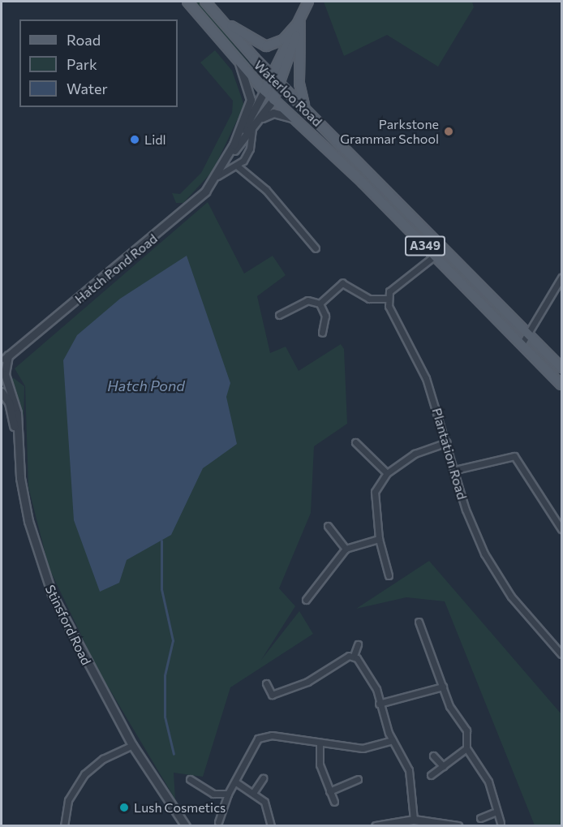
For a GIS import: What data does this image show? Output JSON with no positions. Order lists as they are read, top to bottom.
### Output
{
  "streets": {
    "main road": ["Waterloo Road", "A349"],
    "street": ["Hatch Pond Road", "Plantation Road", "Stinsford Road"]
  },
  "crossings": [
    ["Waterloo Road", "A349"],
    ["Hatch Pond Road", "Stinsford Road"]
  ],
  "water": ["Hatch Pond"],
  "places": ["Parkstone Grammar School", "Lidl", "Lush Cosmetics"],
  "legend": ["Road", "Park", "Water"]
}
